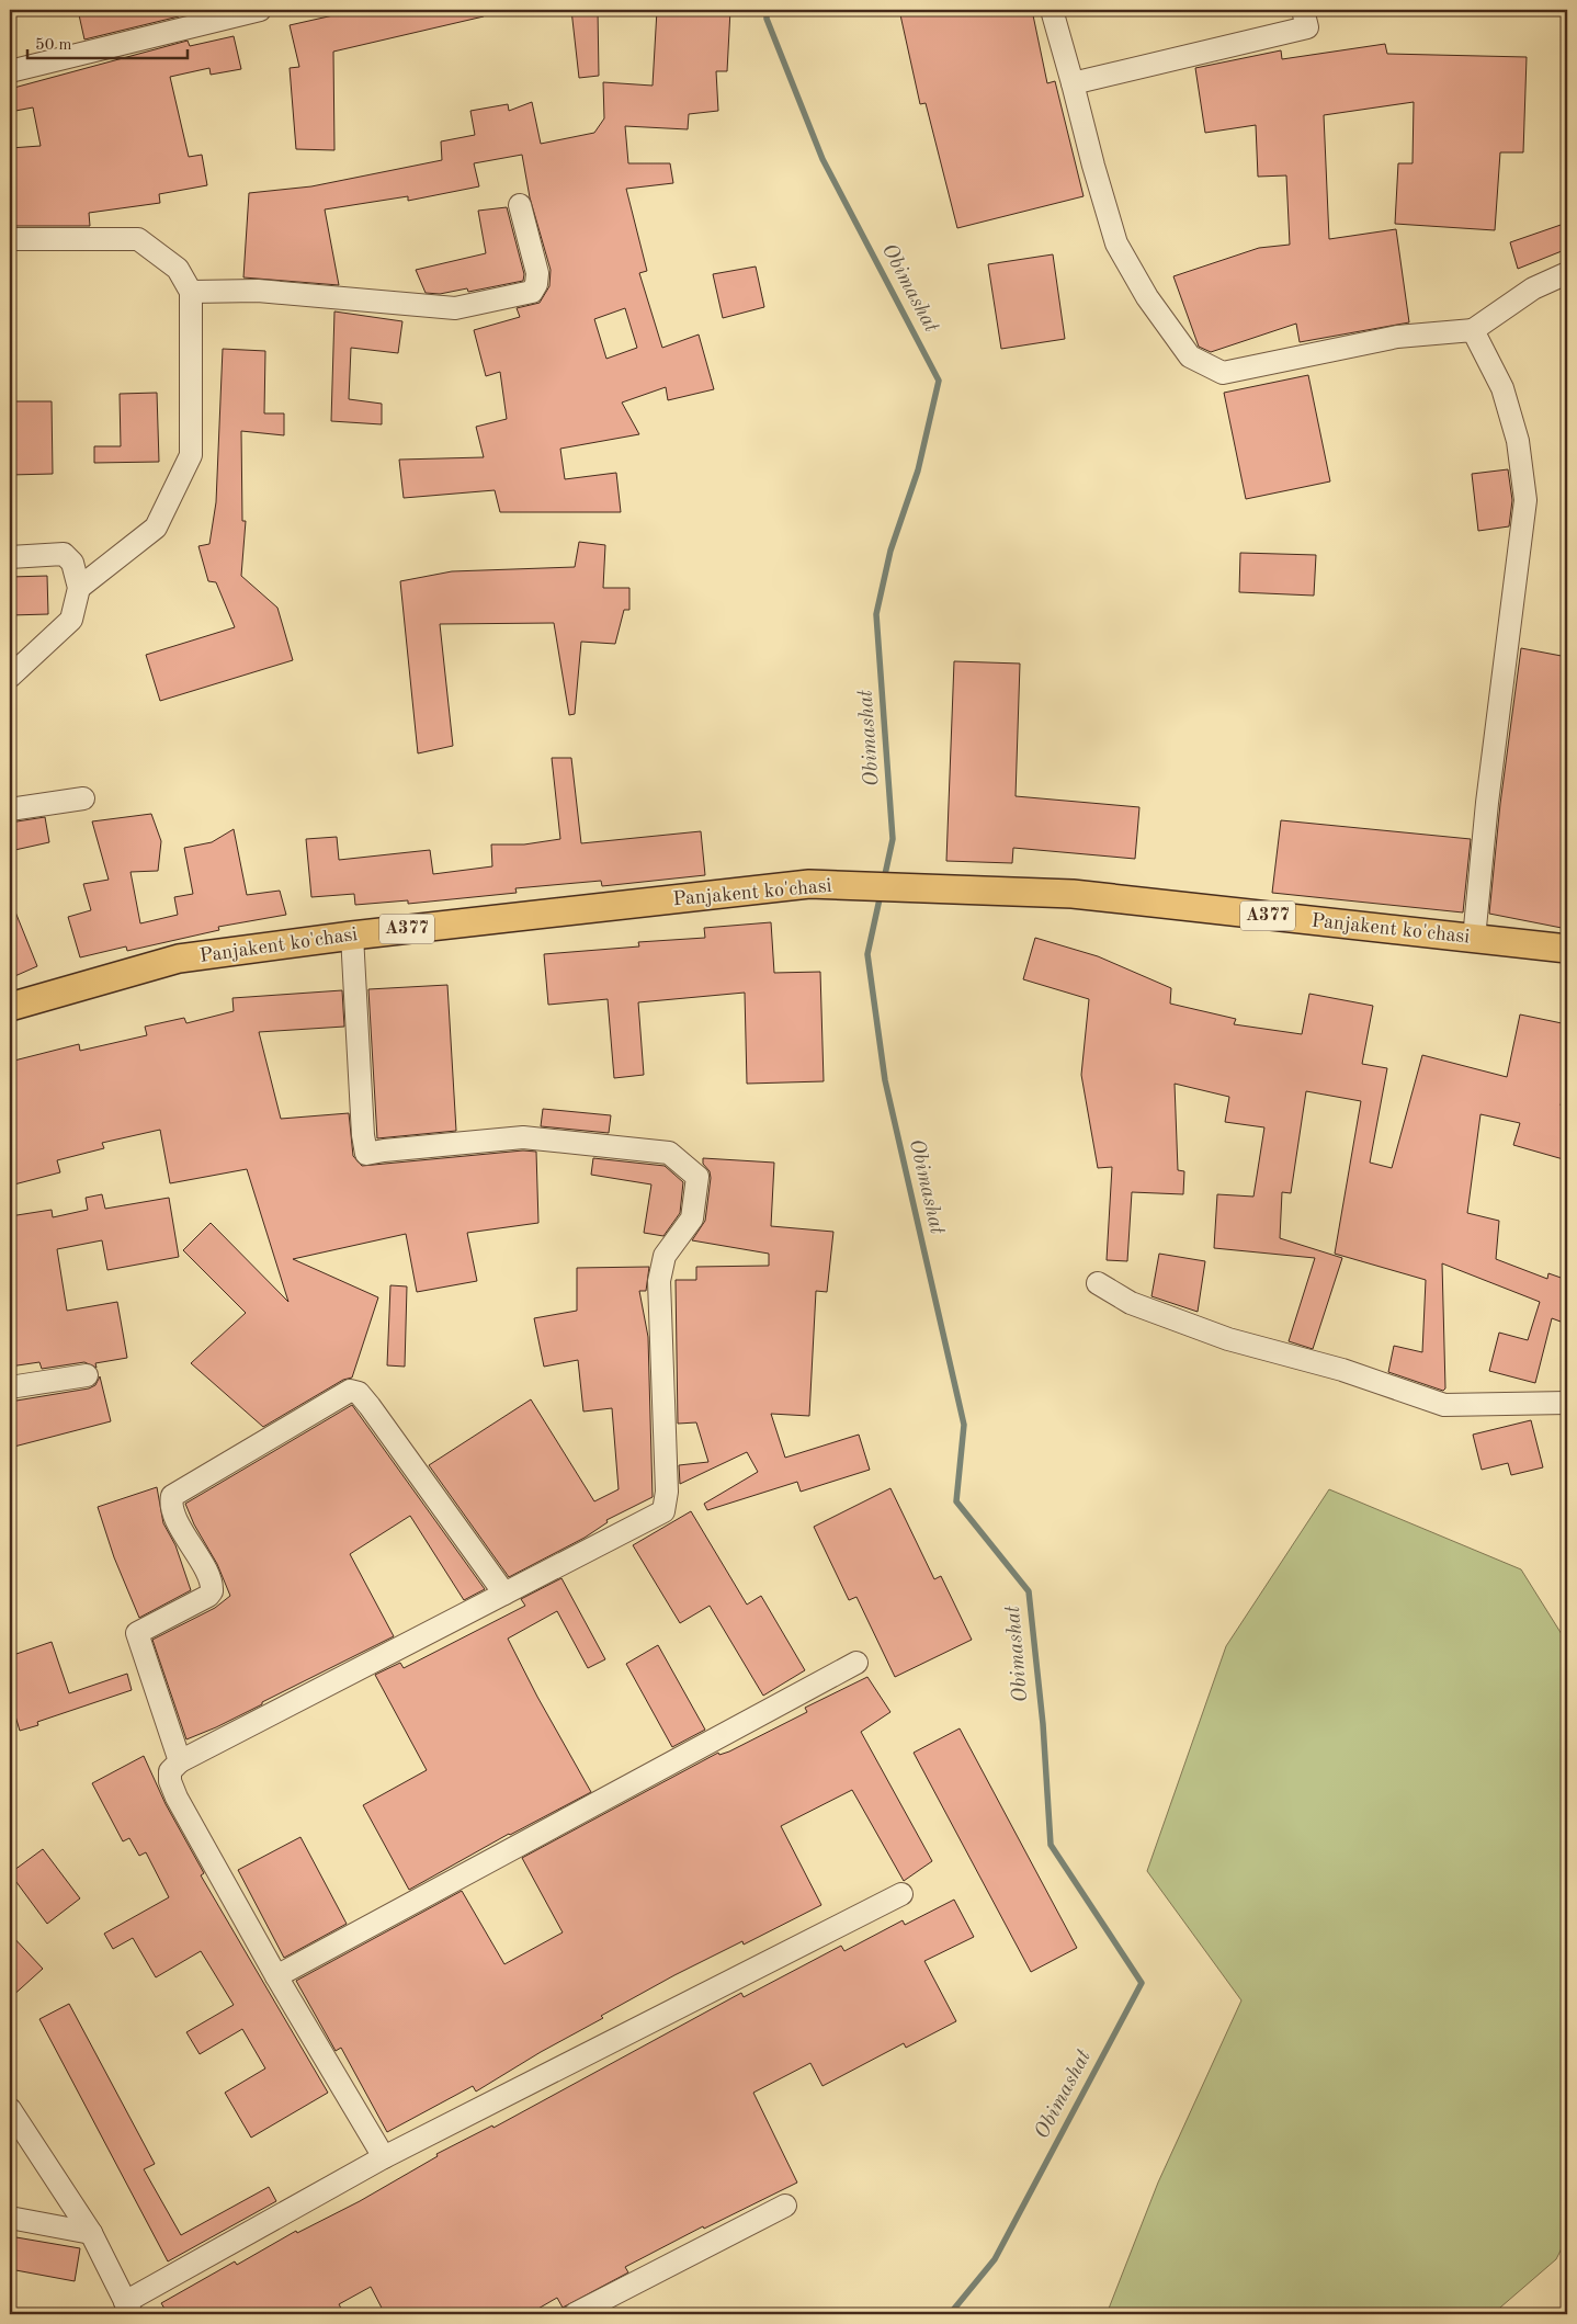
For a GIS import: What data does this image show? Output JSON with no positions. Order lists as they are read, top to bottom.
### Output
{
  "streets": {
    "main road": ["Panjakent ko'chasi", "A377"]
  },
  "water": ["Obimashat"],
  "scale_bar": "50 m"
}
